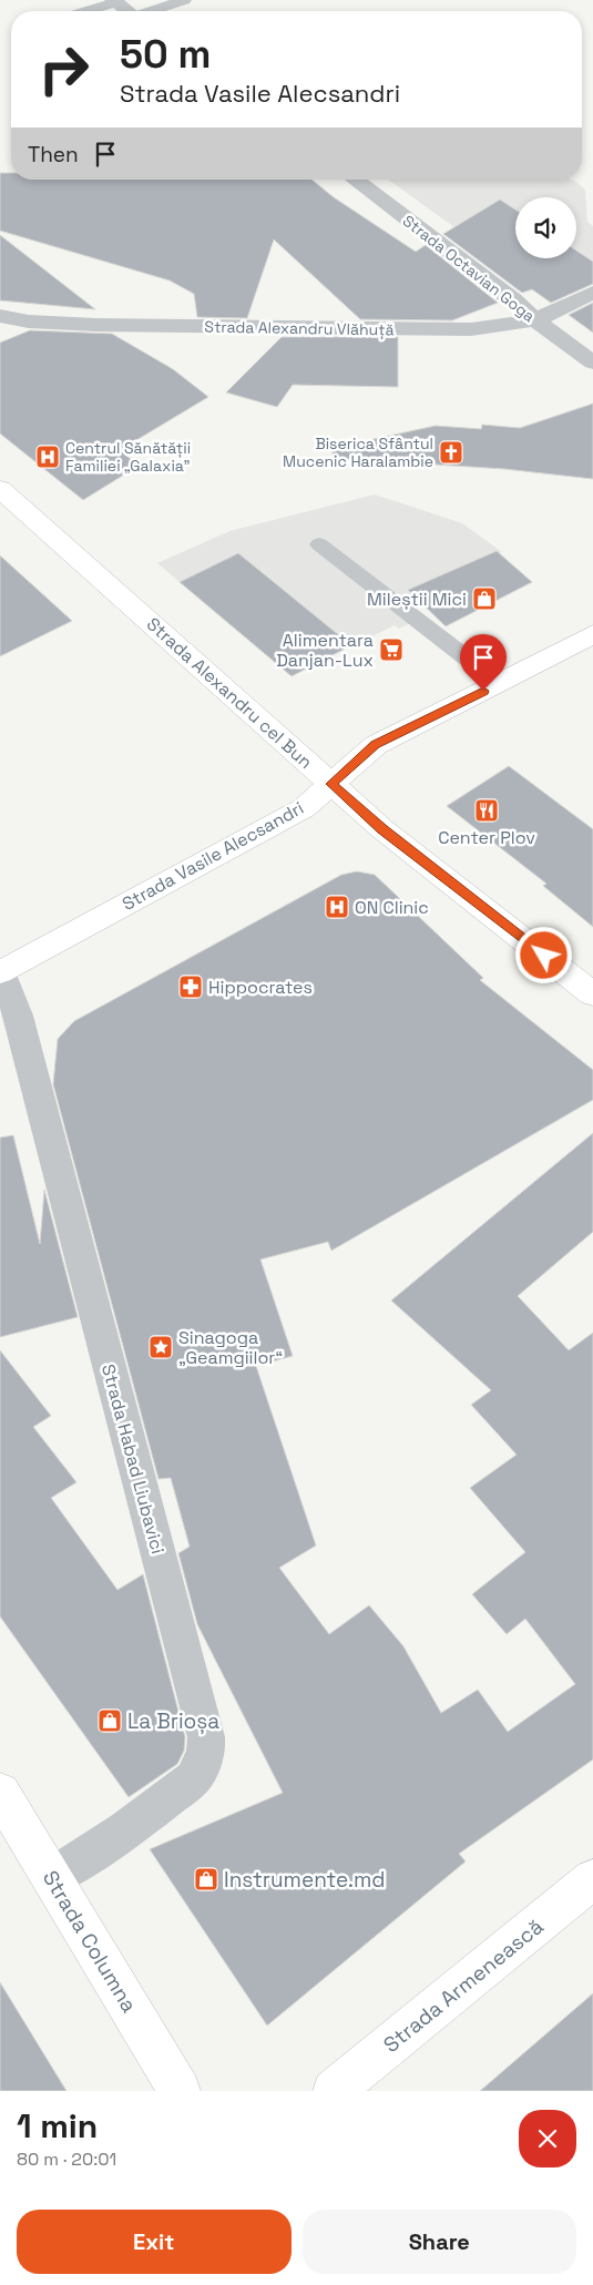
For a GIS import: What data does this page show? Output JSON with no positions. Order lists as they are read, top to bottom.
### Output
{
  "streets": {
    "main road": [
      "Strada Alexandru cel Bun",
      "Strada Vasile Alecsandri",
      "Strada Columna",
      "Strada Armenească"
    ],
    "street": ["Strada Octavian Goga", "Strada Alexandru Vlăhuță", "Strada Habad Liubavici"]
  },
  "crossings": [
    ["Strada Octavian Goga", "Strada Alexandru Vlăhuță"],
    ["Strada Alexandru cel Bun", "Strada Vasile Alecsandri"],
    ["Strada Vasile Alecsandri", "Strada Habad Liubavici"],
    ["Strada Habad Liubavici", "Strada Columna"]
  ],
  "places": {
    "church": ["Biserica Sfântul Mucenic Haralambie"],
    "hospital": ["Centrul Sănătății Familiei „Galaxia”", "ON Clinic"],
    "shop": ["Mileștii Mici", "La Brioșa", "Instrumente.md"],
    "supermarket": ["Alimentara Danjan-Lux"],
    "restaurant": ["Center Plov"],
    "pharmacy": ["Hippocrates"],
    "place": ["Sinagoga „Geamgiilor“"]
  },
  "page": {
    "turn": ["50 m", "Strada Vasile Alecsandri"],
    "then": "Then",
    "heading": ["1 min", "80 m · 20:01"],
    "buttons": ["Exit", "Share"]
  }
}
